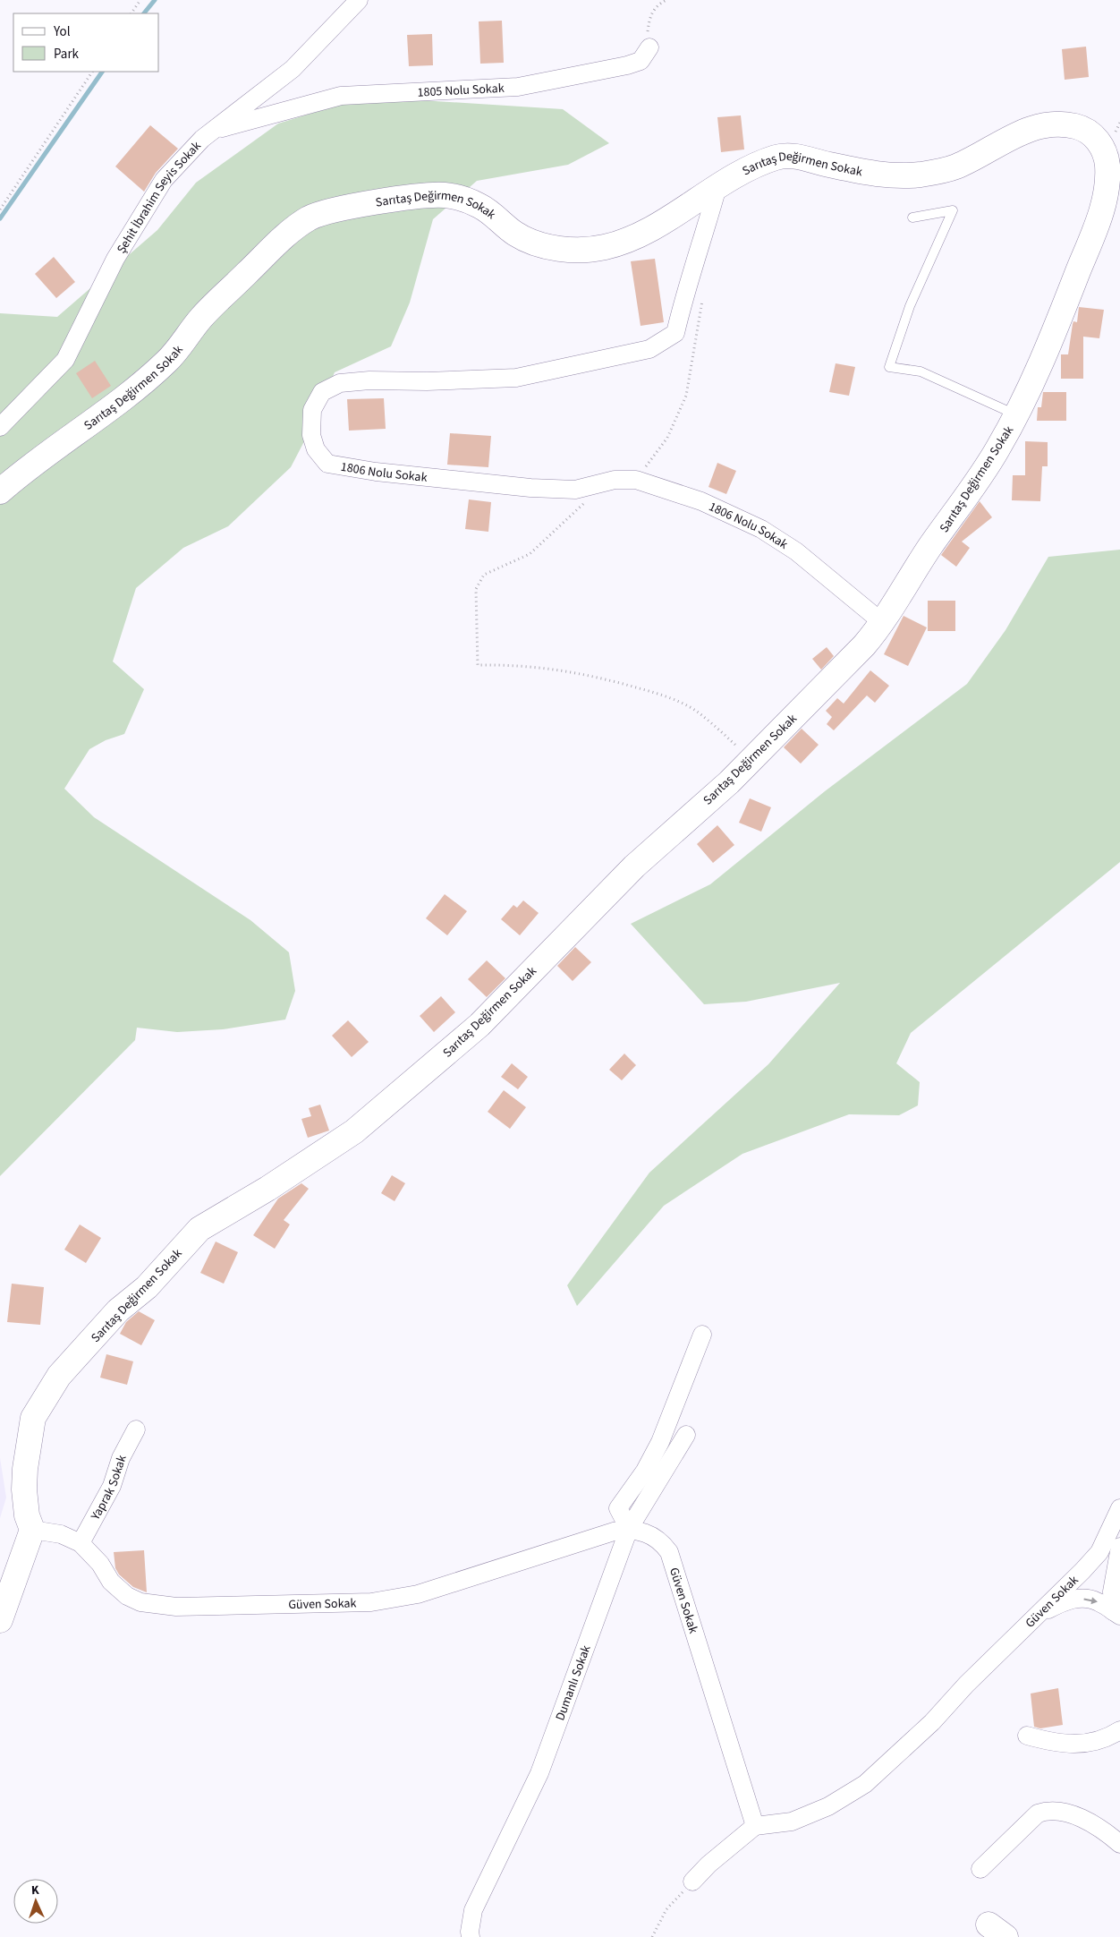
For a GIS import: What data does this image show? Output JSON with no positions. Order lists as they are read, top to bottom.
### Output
{
  "streets": {
    "street": [
      "1805 Nolu Sokak",
      "Sarıtaş Değirmen Sokak",
      "Şehit İbrahim Seyis Sokak",
      "1806 Nolu Sokak",
      "Yaprak Sokak",
      "Güven Sokak",
      "Dumanlı Sokak"
    ]
  },
  "crossings": [
    ["1805 Nolu Sokak", "Şehit İbrahim Seyis Sokak"],
    ["Sarıtaş Değirmen Sokak", "1806 Nolu Sokak"],
    ["Sarıtaş Değirmen Sokak", "Güven Sokak"],
    ["Yaprak Sokak", "Güven Sokak"],
    ["Güven Sokak", "Dumanlı Sokak"]
  ],
  "legend": ["Yol", "Park"],
  "north": "top"
}
